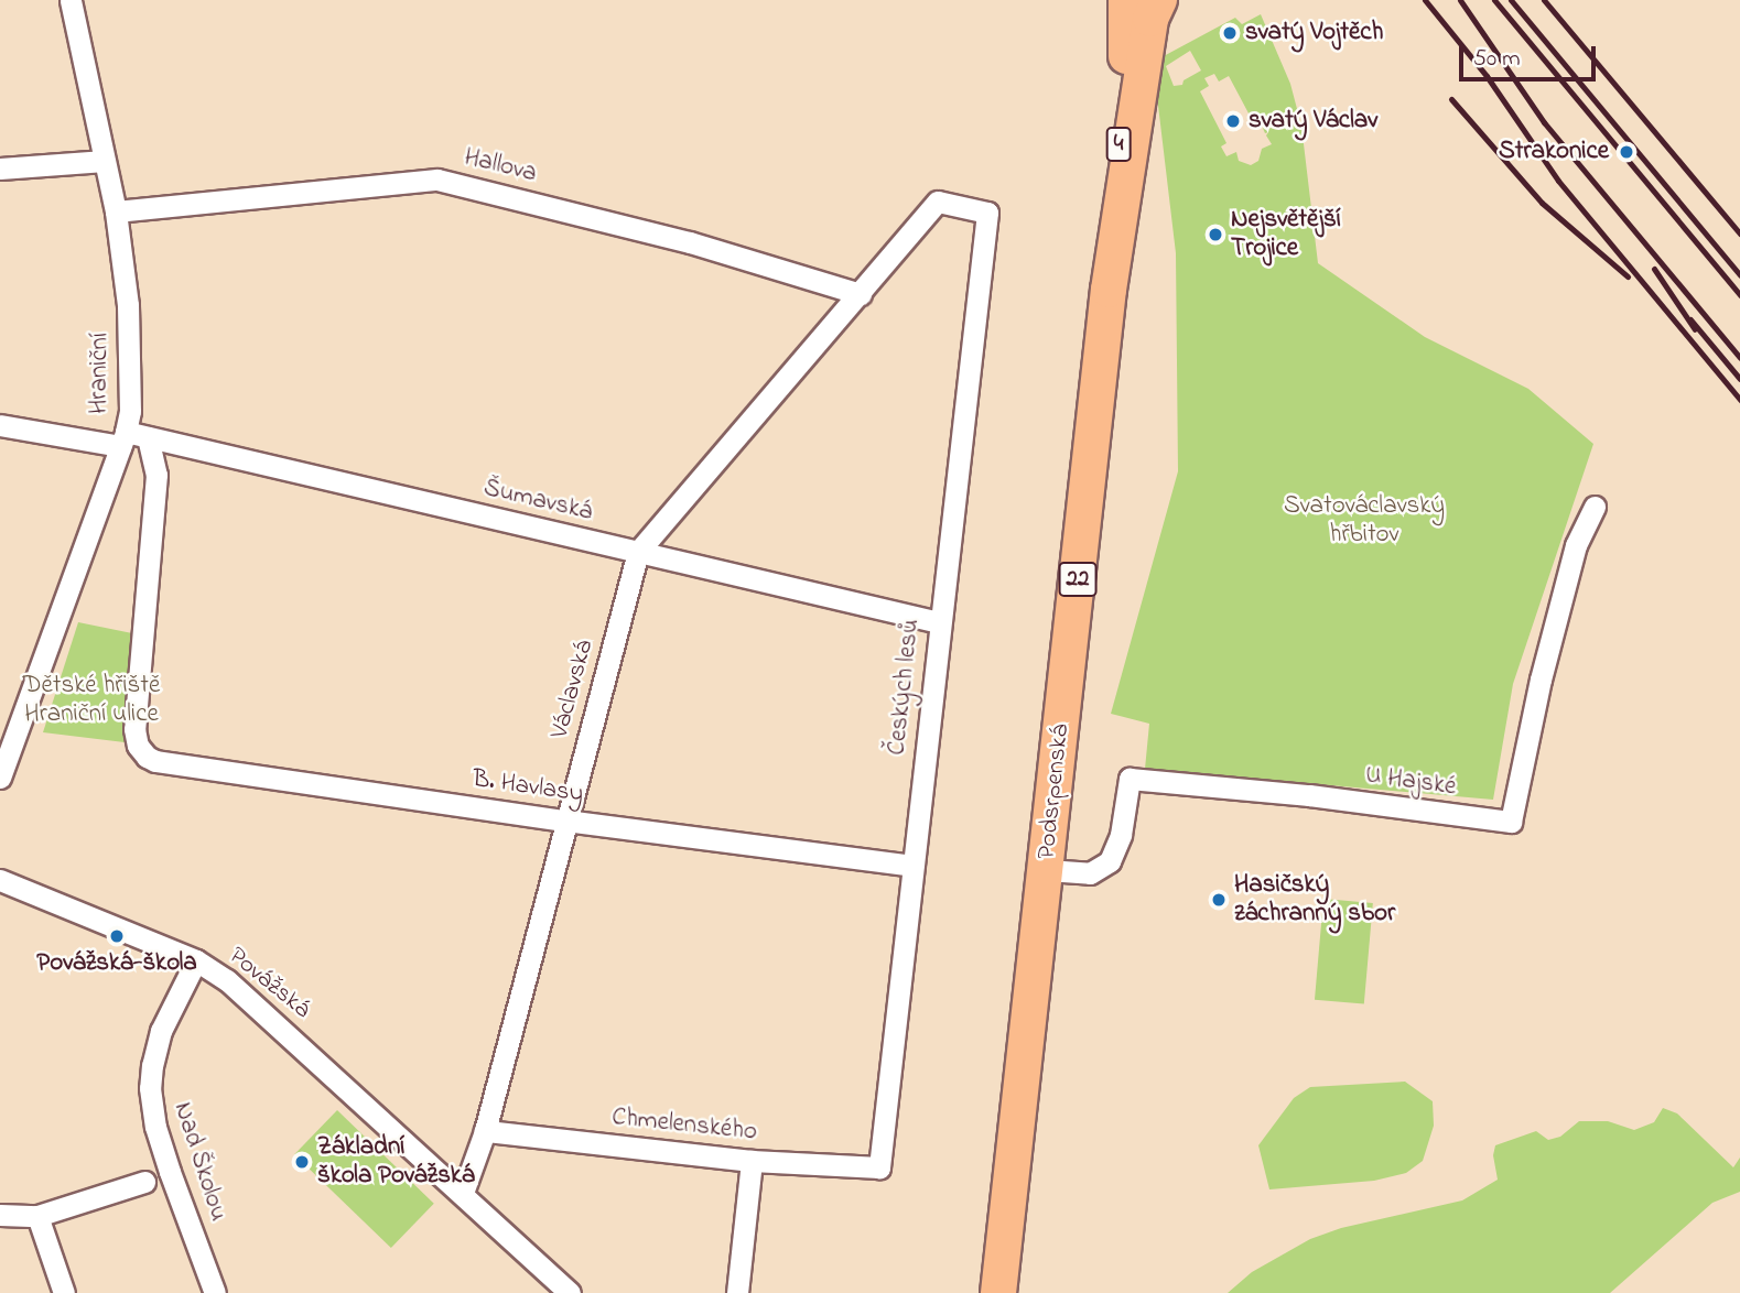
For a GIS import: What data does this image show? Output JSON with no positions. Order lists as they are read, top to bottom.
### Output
{
  "streets": {
    "main road": ["4", "22", "Podsrpenská"],
    "street": [
      "Hallova",
      "Hraniční",
      "Šumavská",
      "Českých lesů",
      "Václavská",
      "U Hajské",
      "B. Havlasy",
      "Povážská",
      "Chmelenského",
      "Nad Školou"
    ]
  },
  "crossings": [
    ["Hallova", "Hraniční"],
    ["Hallova", "Václavská"],
    ["Hraniční", "Šumavská"],
    ["Šumavská", "Českých lesů"],
    ["Šumavská", "Václavská"],
    ["Šumavská", "B. Havlasy"],
    ["Českých lesů", "Václavská"],
    ["Českých lesů", "B. Havlasy"],
    ["Českých lesů", "Chmelenského"],
    ["Václavská", "B. Havlasy"],
    ["Václavská", "Povážská"],
    ["Václavská", "Chmelenského"],
    ["U Hajské", "Podsrpenská"],
    ["Povážská", "Nad Školou"]
  ],
  "parks": ["Svatováclavský hřbitov", "Dětské hřiště Hraniční ulice"],
  "places": [
    "svatý Vojtěch",
    "svatý Václav",
    "Strakonice",
    "Nejsvětější Trojice",
    "Hasičský záchranný sbor",
    "Povážská-škola",
    "Základní škola Povážská"
  ],
  "scale_bar": "50 m"
}
